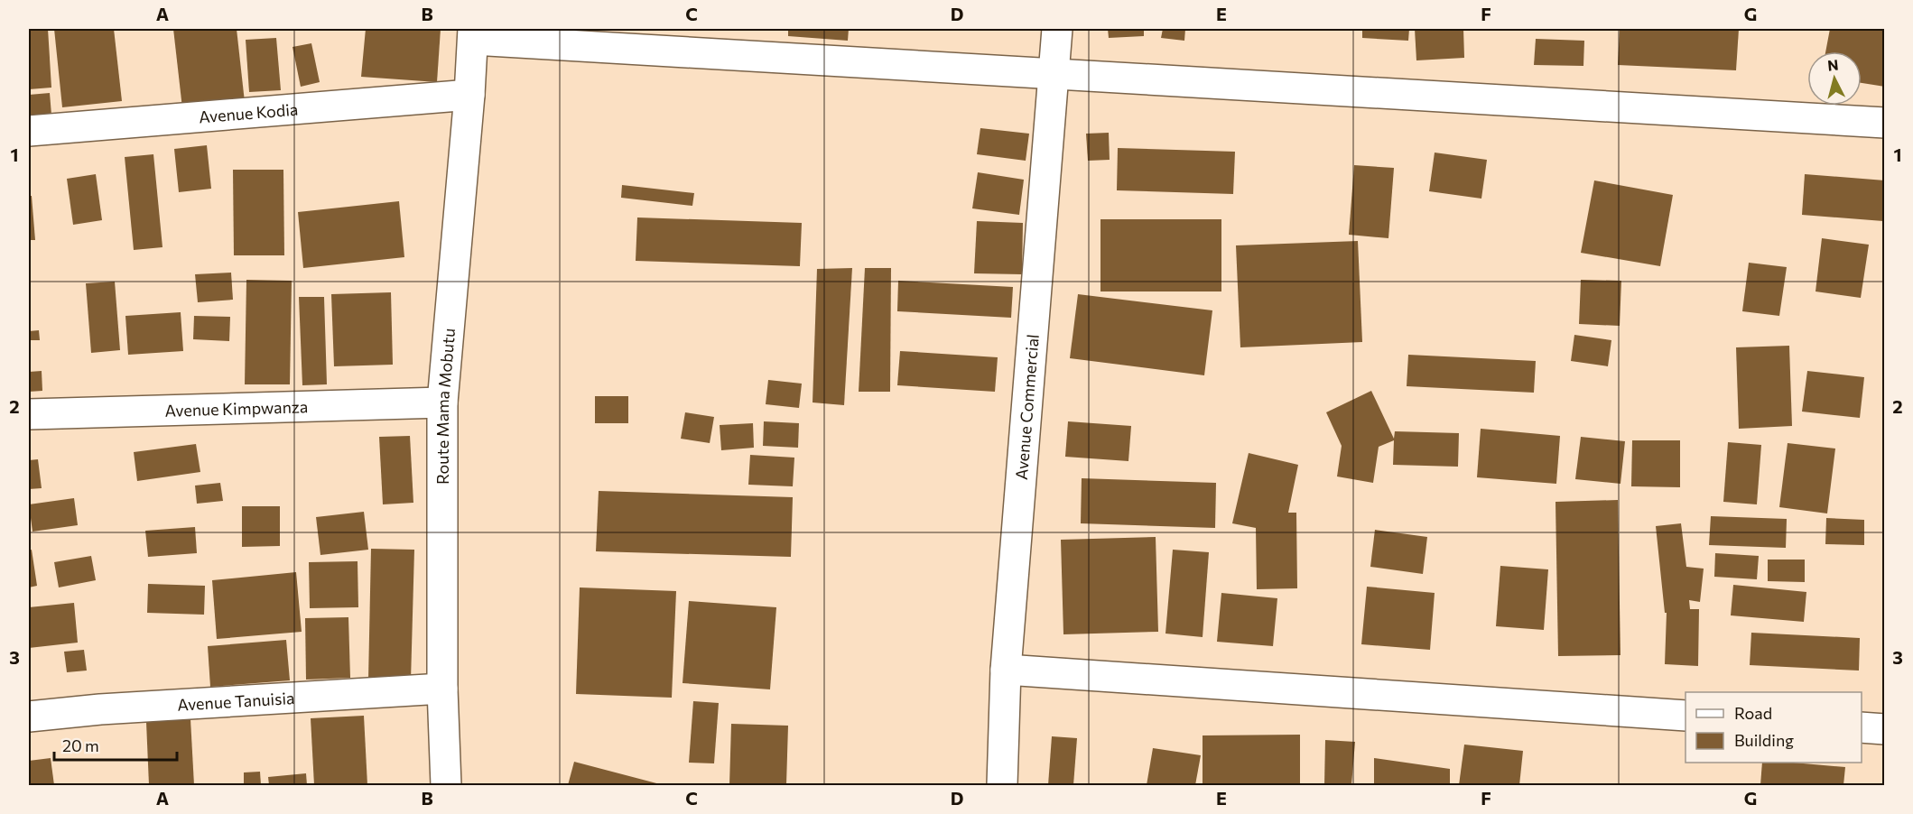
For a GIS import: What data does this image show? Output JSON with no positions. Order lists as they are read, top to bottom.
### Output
{
  "streets": {
    "street": [
      "Avenue Kodia",
      "Route Mama Mobutu",
      "Avenue Commercial",
      "Avenue Kimpwanza",
      "Avenue Tanuisia"
    ]
  },
  "crossings": [
    ["Avenue Kodia", "Route Mama Mobutu"],
    ["Route Mama Mobutu", "Avenue Kimpwanza"],
    ["Route Mama Mobutu", "Avenue Tanuisia"]
  ],
  "legend": ["Road", "Building"],
  "scale_bar": "20 m",
  "north": "top",
  "grid": {
    "columns": [
      "A",
      "B",
      "C",
      "D",
      "E",
      "F",
      "G"
    ],
    "rows": ["1", "2", "3"]
  }
}
